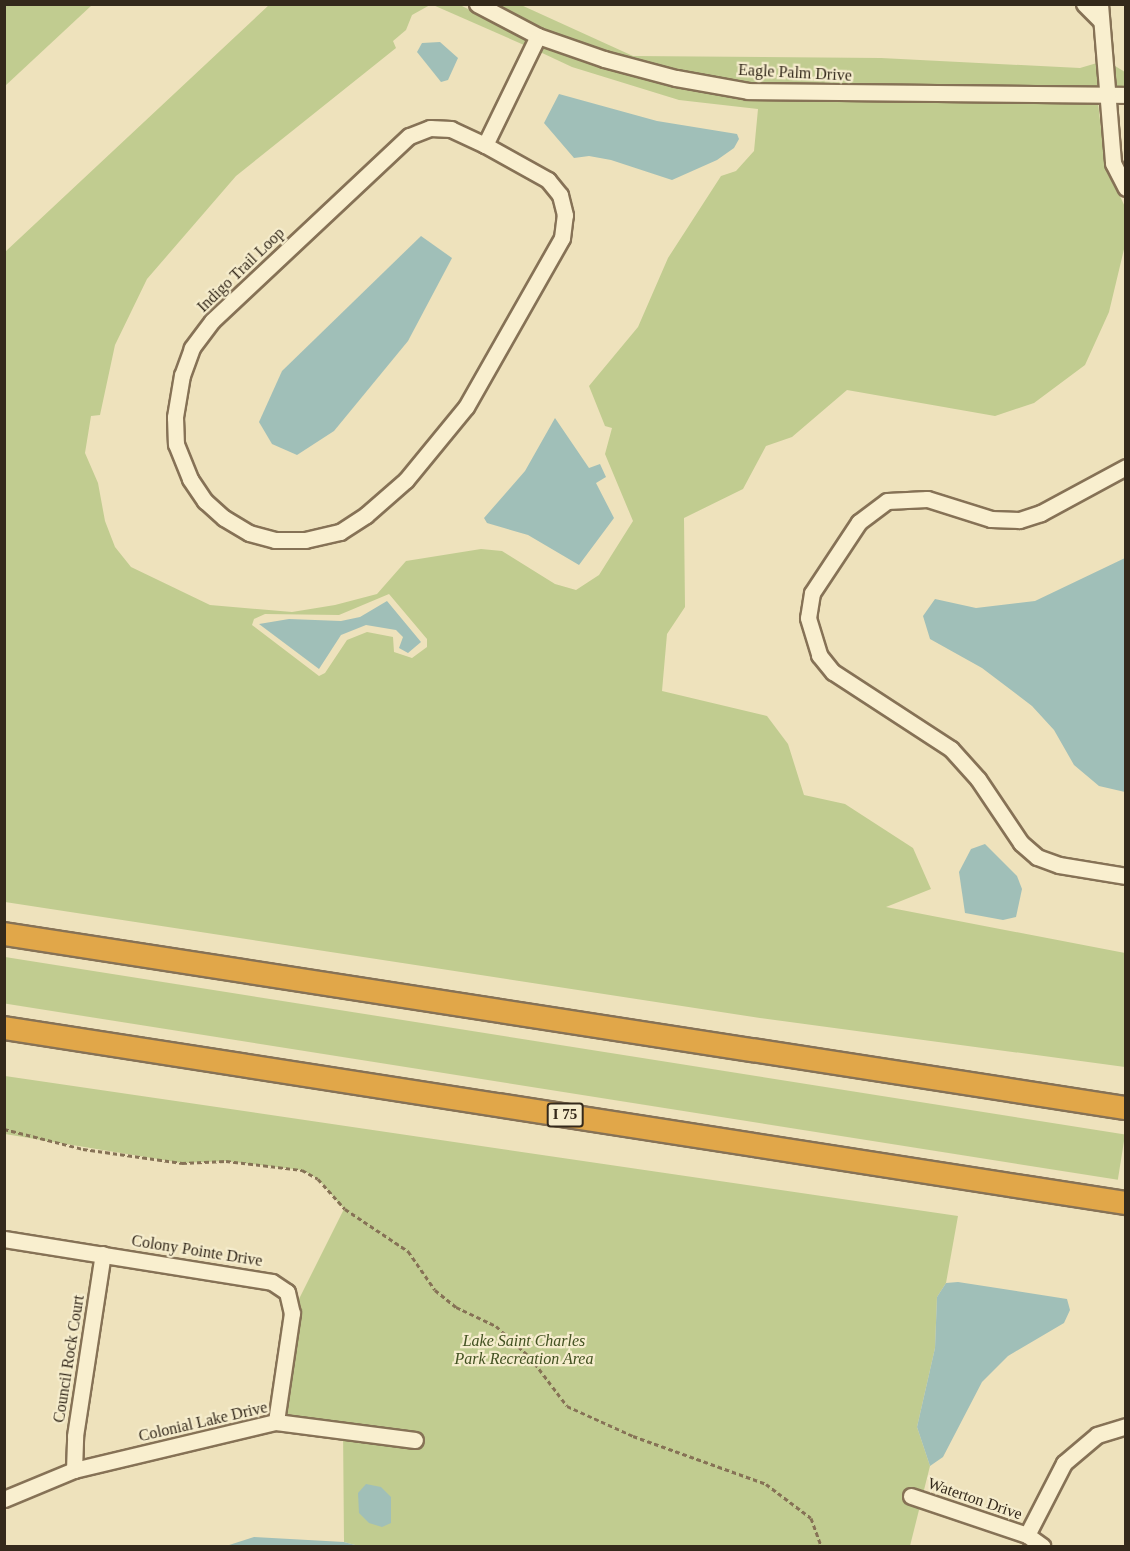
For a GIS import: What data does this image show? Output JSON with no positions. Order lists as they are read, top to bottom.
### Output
{
  "streets": {
    "highway": ["I 75"],
    "street": [
      "Eagle Palm Drive",
      "Indigo Trail Loop",
      "Colony Pointe Drive",
      "Council Rock Court",
      "Colonial Lake Drive",
      "Waterton Drive"
    ]
  },
  "crossings": [
    ["Colony Pointe Drive", "Council Rock Court"],
    ["Colony Pointe Drive", "Colonial Lake Drive"],
    ["Council Rock Court", "Colonial Lake Drive"]
  ],
  "parks": ["Lake Saint Charles Park Recreation Area"]
}
